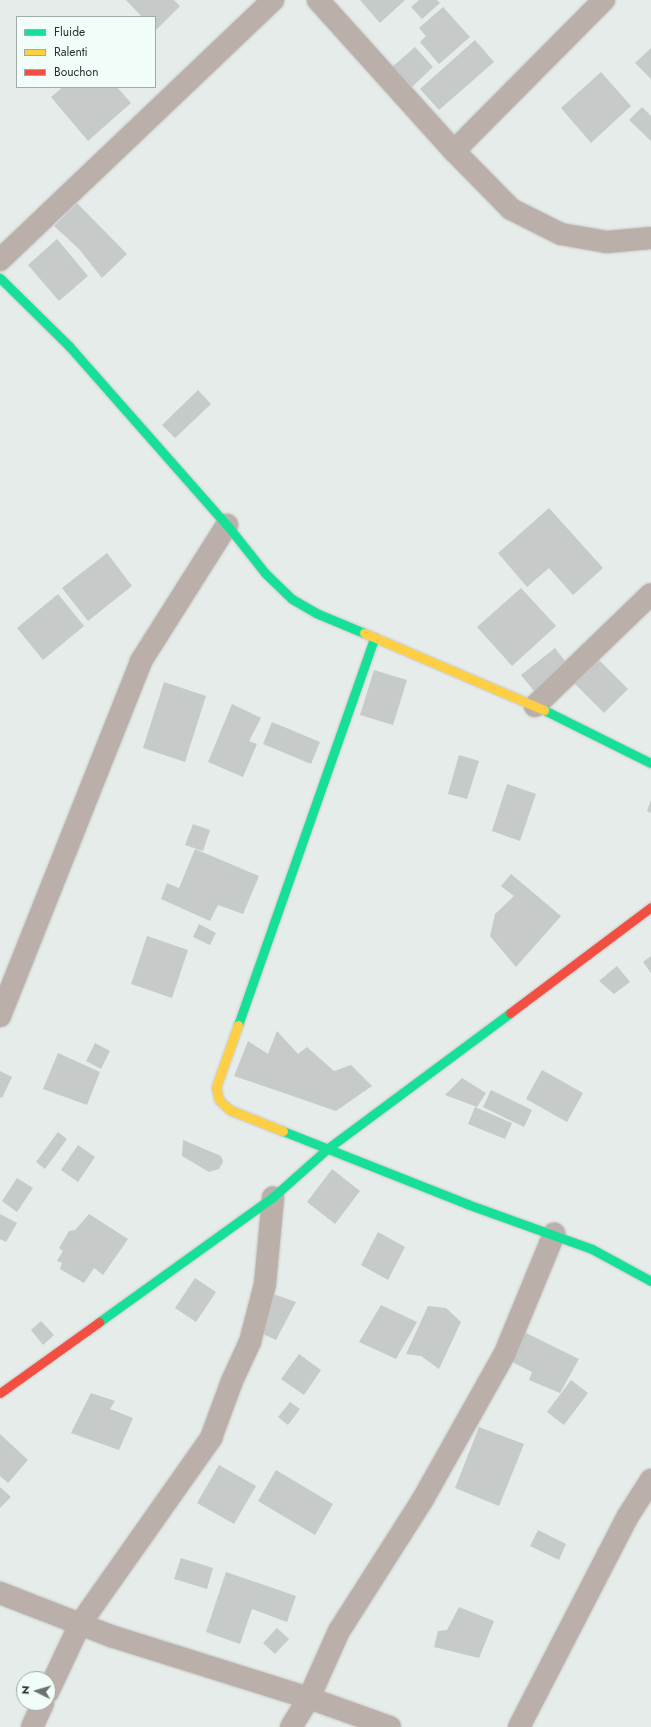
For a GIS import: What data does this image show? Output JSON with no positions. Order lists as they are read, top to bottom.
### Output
{
  "legend": ["Fluide", "Ralenti", "Bouchon"],
  "north": "left"
}
